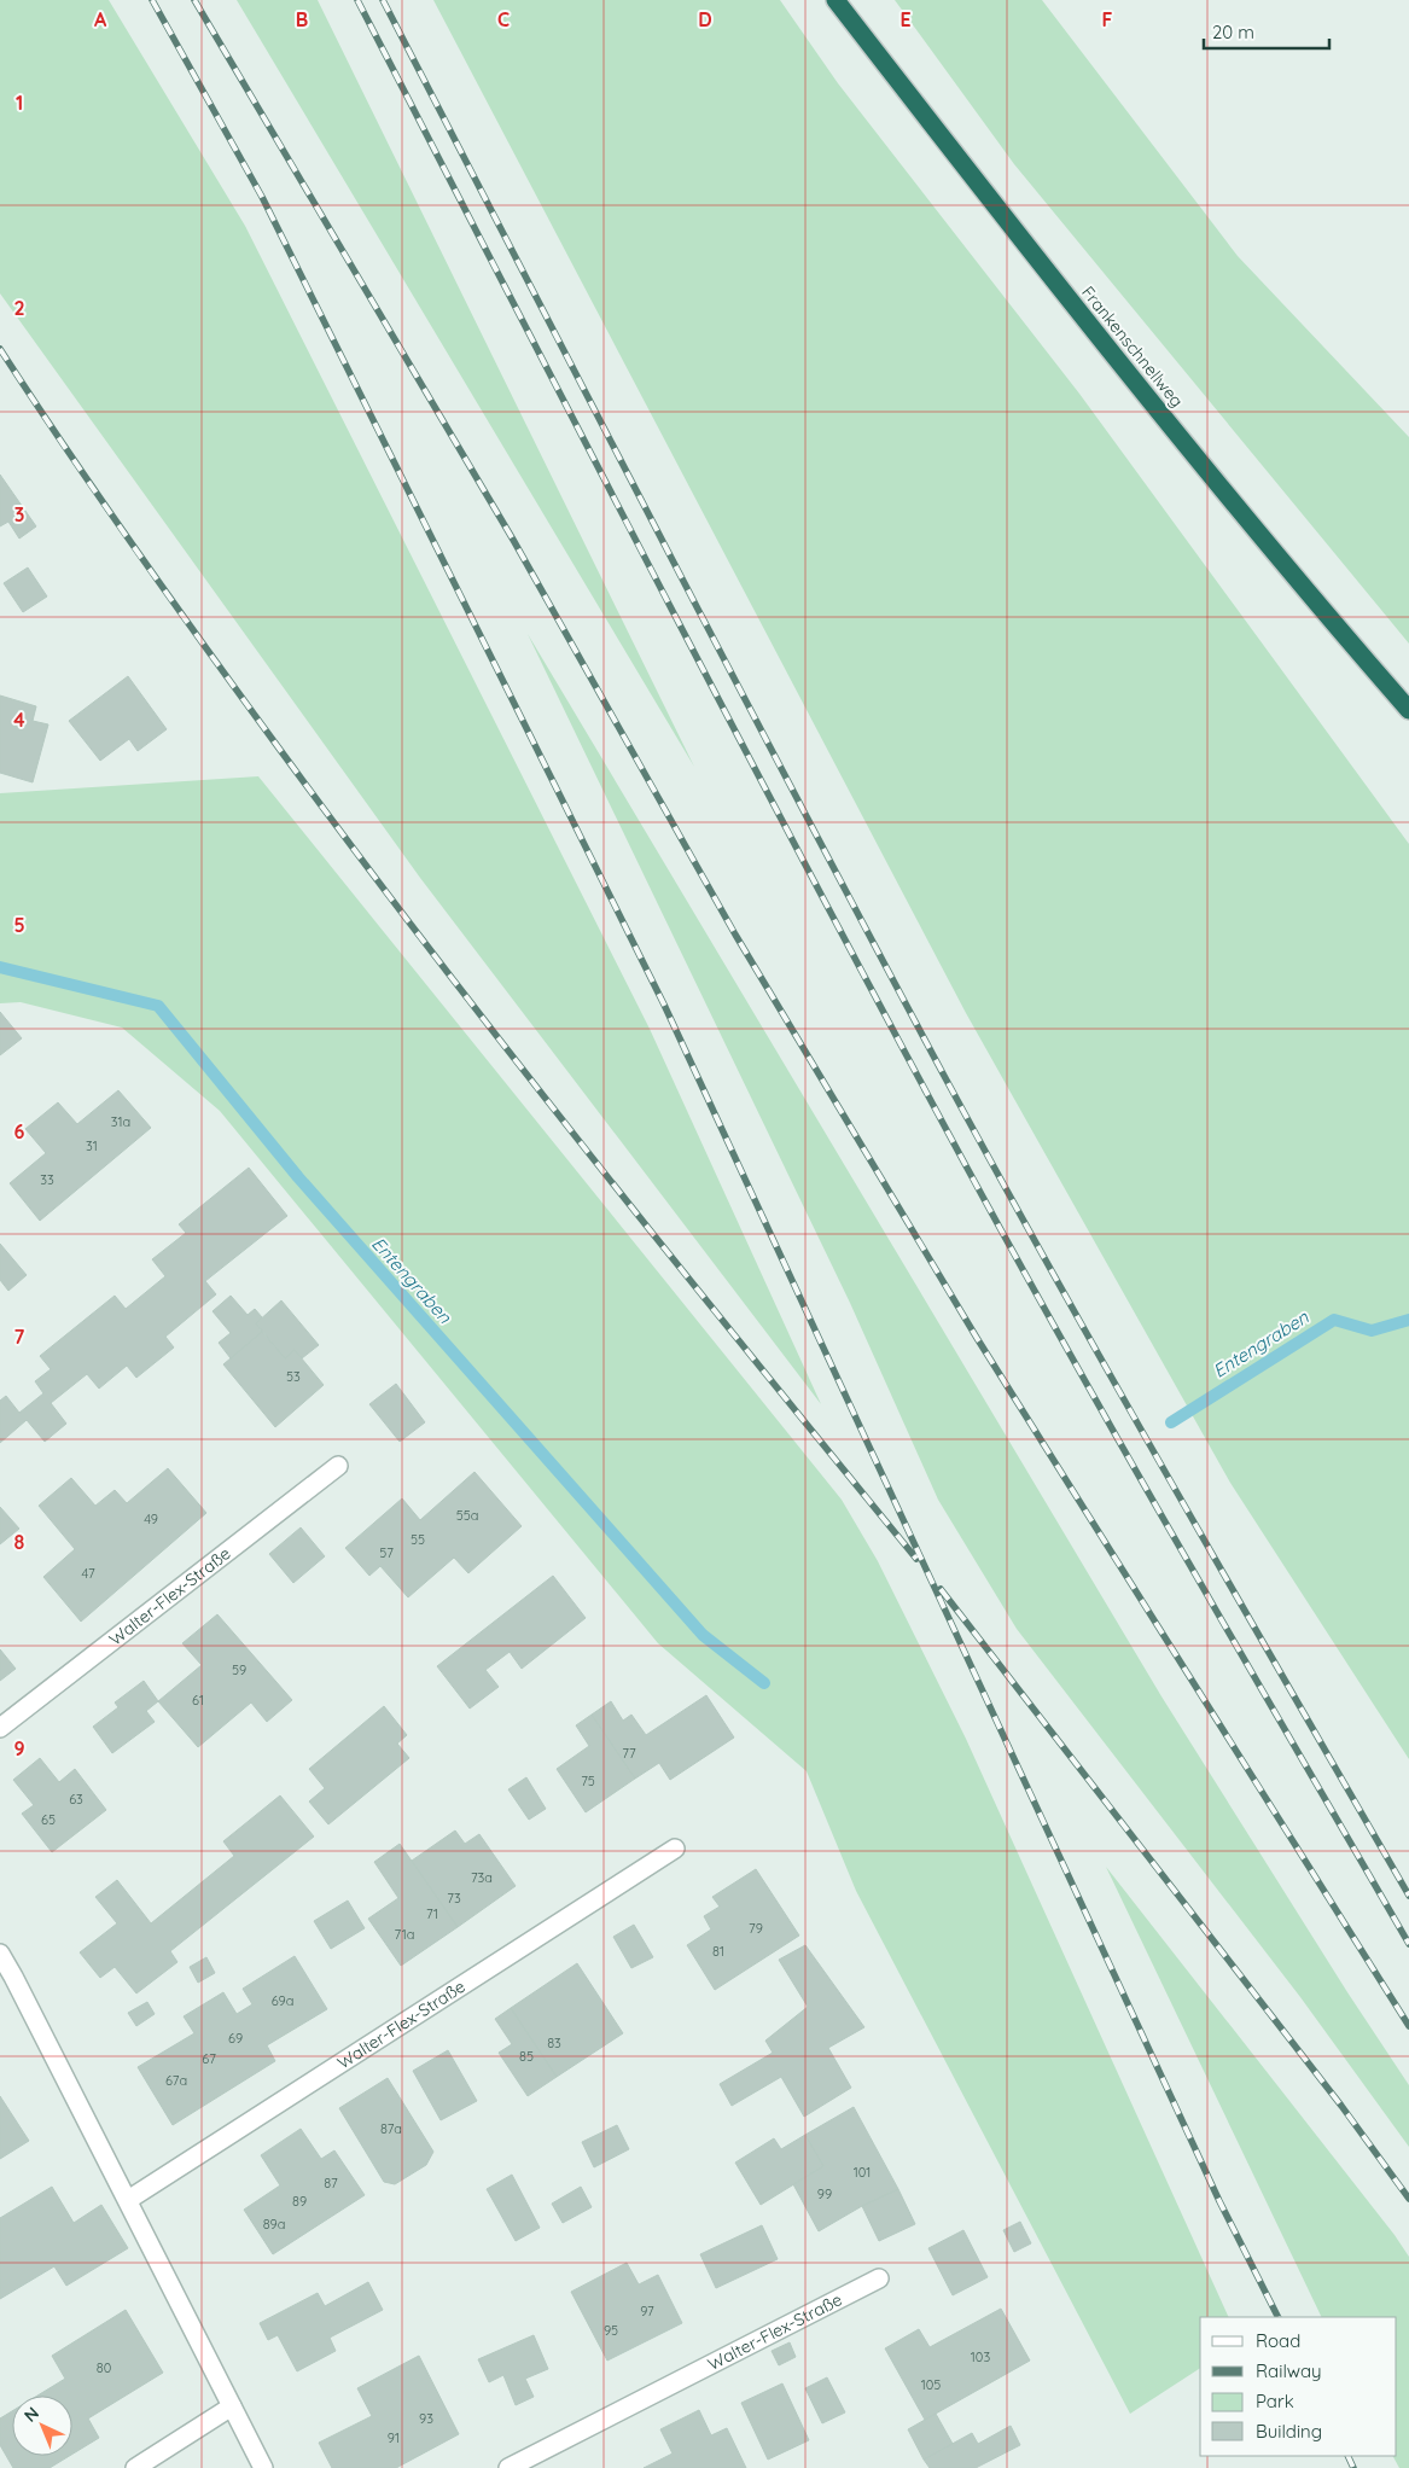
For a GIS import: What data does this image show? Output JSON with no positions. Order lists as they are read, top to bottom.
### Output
{
  "streets": {
    "highway": ["Frankenschnellweg"],
    "street": ["Walter-Flex-Straße"]
  },
  "water": ["Entengraben"],
  "house_numbers": [
    "31a",
    "31",
    "33",
    "53",
    "55a",
    "49",
    "55",
    "57",
    "47",
    "59",
    "61",
    "77",
    "75",
    "63",
    "65",
    "73a",
    "73",
    "71",
    "79",
    "71a",
    "81",
    "69a",
    "69",
    "83",
    "85",
    "67",
    "67a",
    "87a",
    "101",
    "87",
    "99",
    "89",
    "89a",
    "97",
    "95",
    "103",
    "80",
    "105",
    "93",
    "91"
  ],
  "legend": [
    "Road",
    "Railway",
    "Park",
    "Building"
  ],
  "scale_bar": "20 m",
  "north": "top left",
  "grid": {
    "columns": [
      "A",
      "B",
      "C",
      "D",
      "E",
      "F"
    ],
    "rows": [
      "1",
      "2",
      "3",
      "4",
      "5",
      "6",
      "7",
      "8",
      "9"
    ]
  }
}
